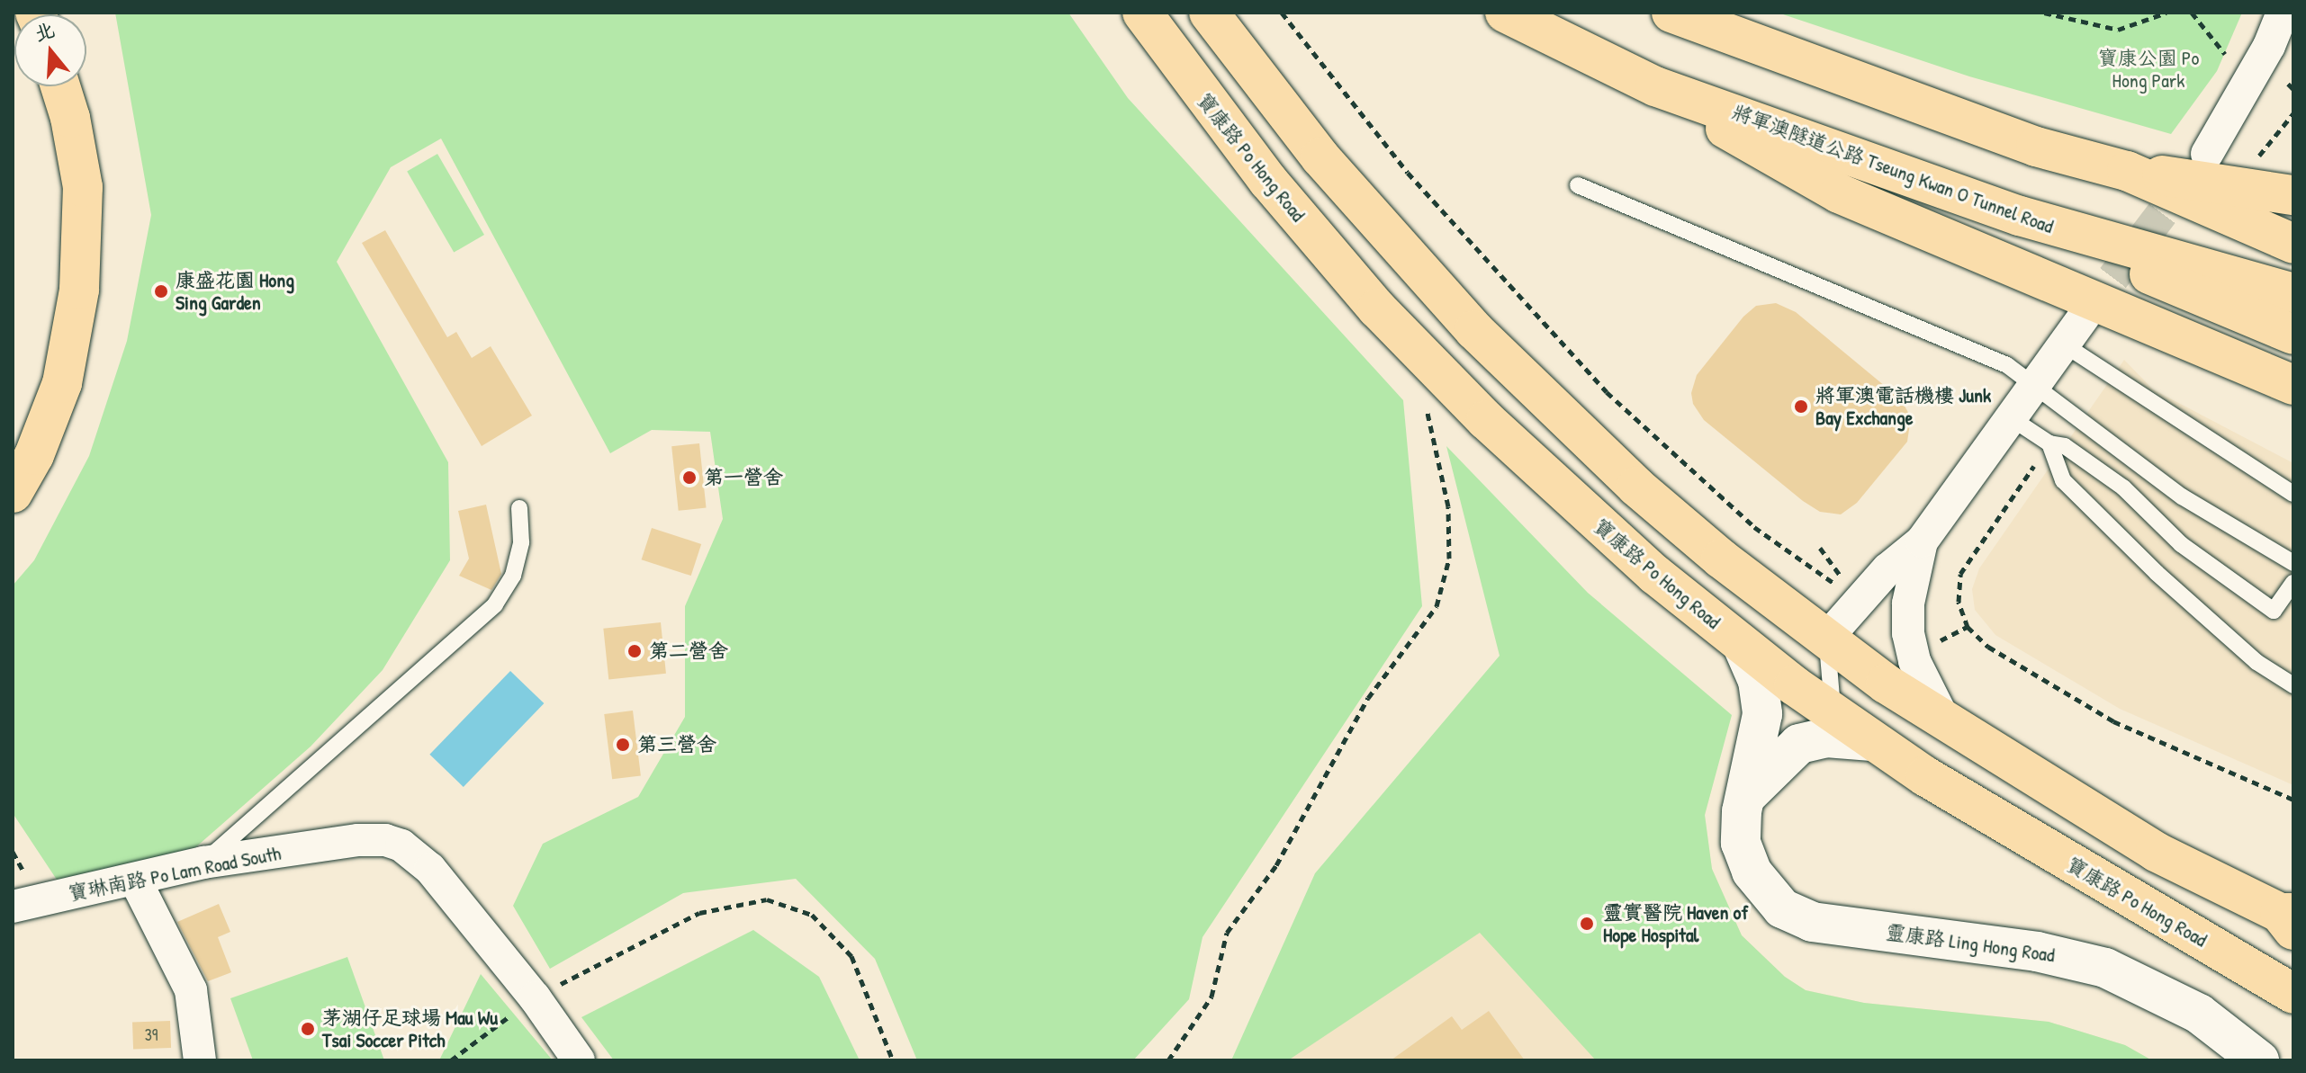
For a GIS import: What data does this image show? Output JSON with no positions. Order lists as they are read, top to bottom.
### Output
{
  "streets": {
    "main road": ["寶康路 Po Hong Road", "將軍澳隧道公路 Tseung Kwan O Tunnel Road"],
    "street": ["寶琳南路 Po Lam Road South", "靈康路 Ling Hong Road"]
  },
  "crossings": [
    ["寶康路 Po Hong Road", "靈康路 Ling Hong Road"]
  ],
  "parks": ["寶康公園 Po Hong Park"],
  "places": [
    "康盛花園 Hong Sing Garden",
    "將軍澳電話機樓 Junk Bay Exchange",
    "第一營舍",
    "第二營舍",
    "第三營舍",
    "靈實醫院 Haven of Hope Hospital",
    "茅湖仔足球場 Mau Wu Tsai Soccer Pitch"
  ],
  "house_numbers": ["39"],
  "north": "top"
}
